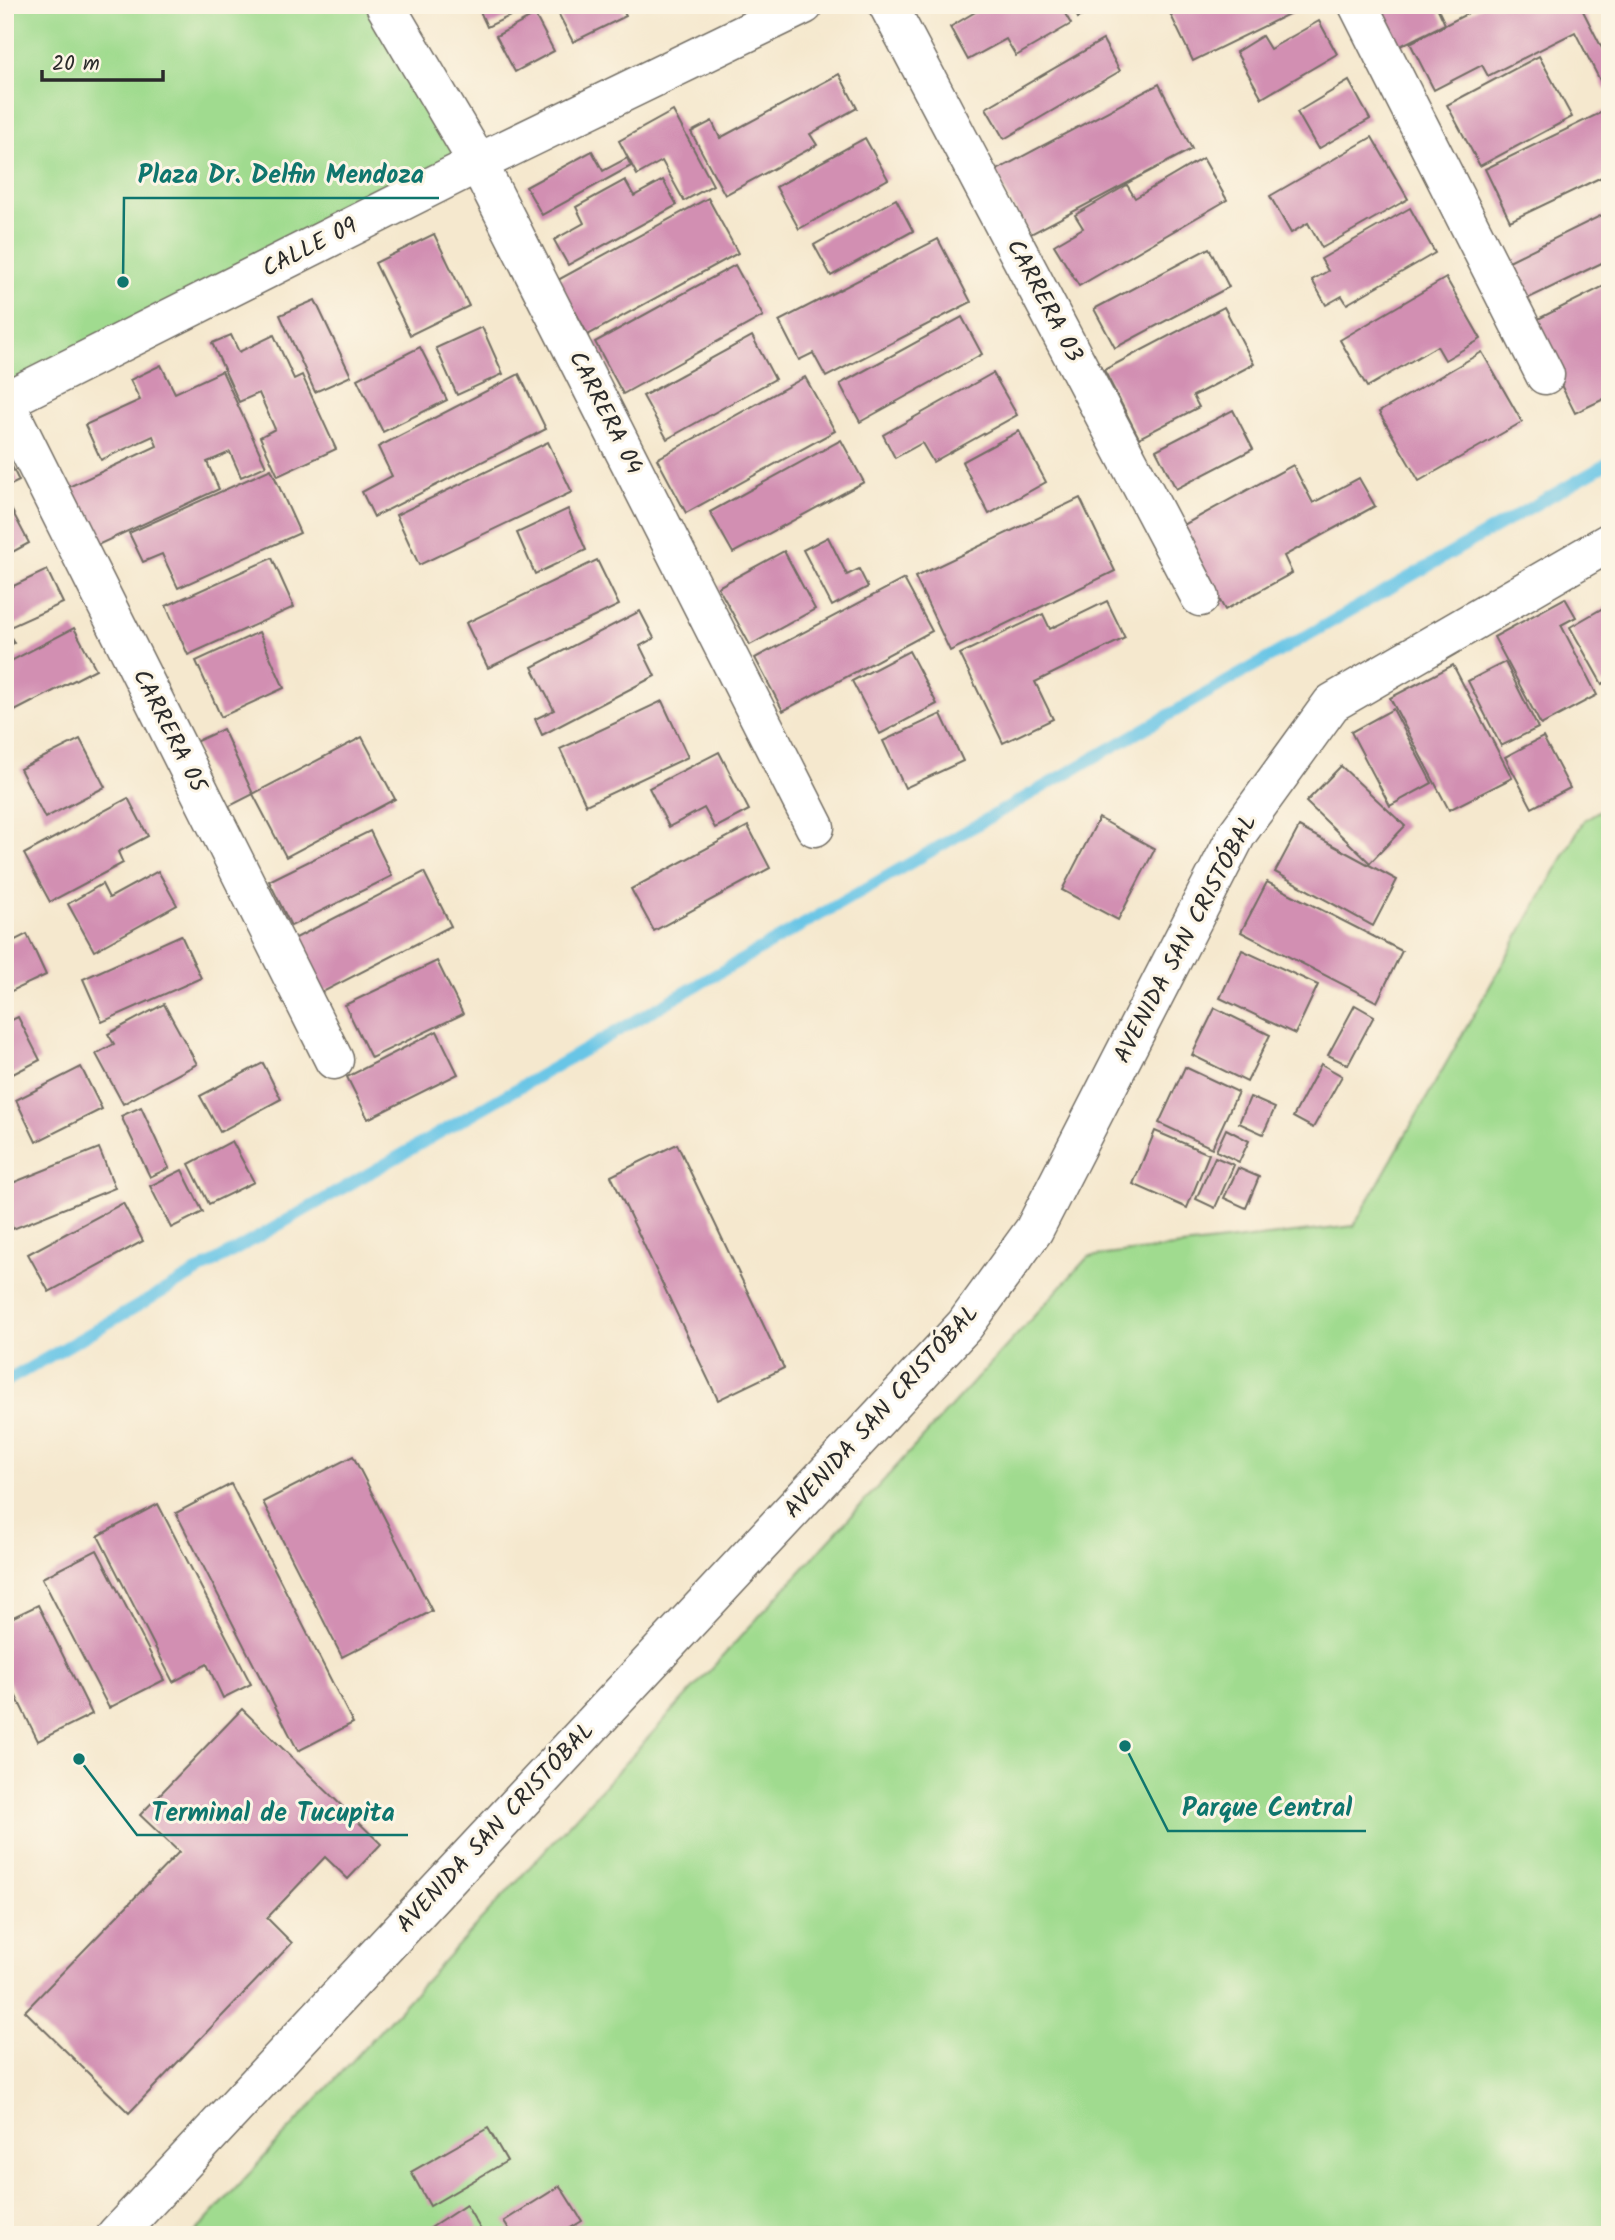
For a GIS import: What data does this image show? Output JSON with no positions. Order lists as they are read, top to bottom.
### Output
{
  "streets": {
    "street": [
      "CALLE 09",
      "CARRERA 03",
      "CARRERA 04",
      "CARRERA 05",
      "AVENIDA SAN CRISTÓBAL"
    ]
  },
  "crossings": [
    ["CALLE 09", "CARRERA 04"],
    ["CALLE 09", "CARRERA 05"]
  ],
  "places": ["Plaza Dr. Delfin Mendoza", "Parque Central", "Terminal de Tucupita"],
  "scale_bar": "20 m"
}
